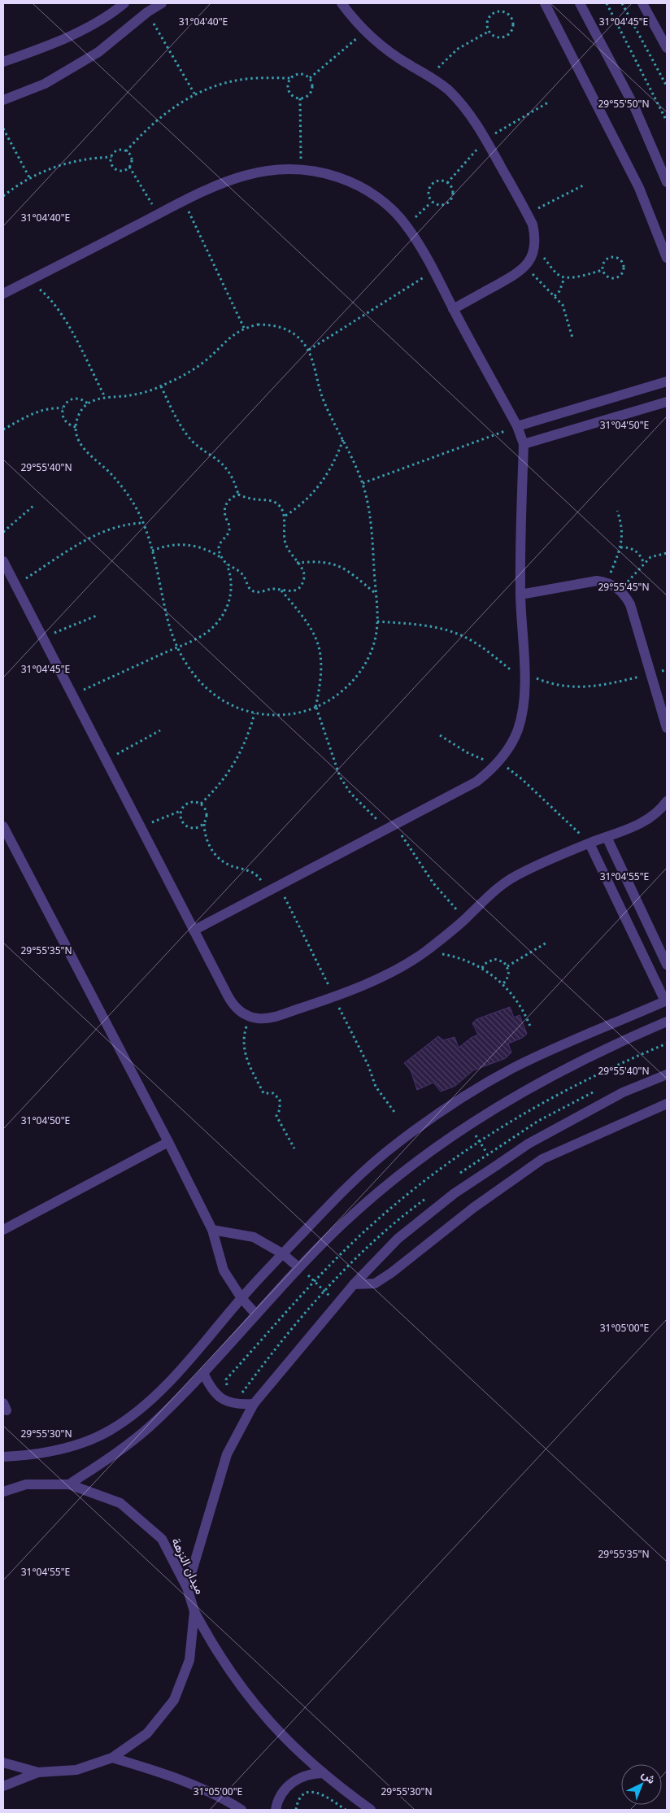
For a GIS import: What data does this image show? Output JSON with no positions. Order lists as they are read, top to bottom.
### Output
{
  "streets": {
    "street": ["ميدان النزهة"]
  },
  "north": "top right",
  "coordinates": [
    "31°04'40\"E",
    "31°04'45\"E",
    "29°55'50\"N",
    "31°04'50\"E",
    "29°55'40\"N",
    "29°55'45\"N",
    "31°04'55\"E",
    "29°55'35\"N",
    "31°05'00\"E",
    "29°55'30\"N"
  ]
}
